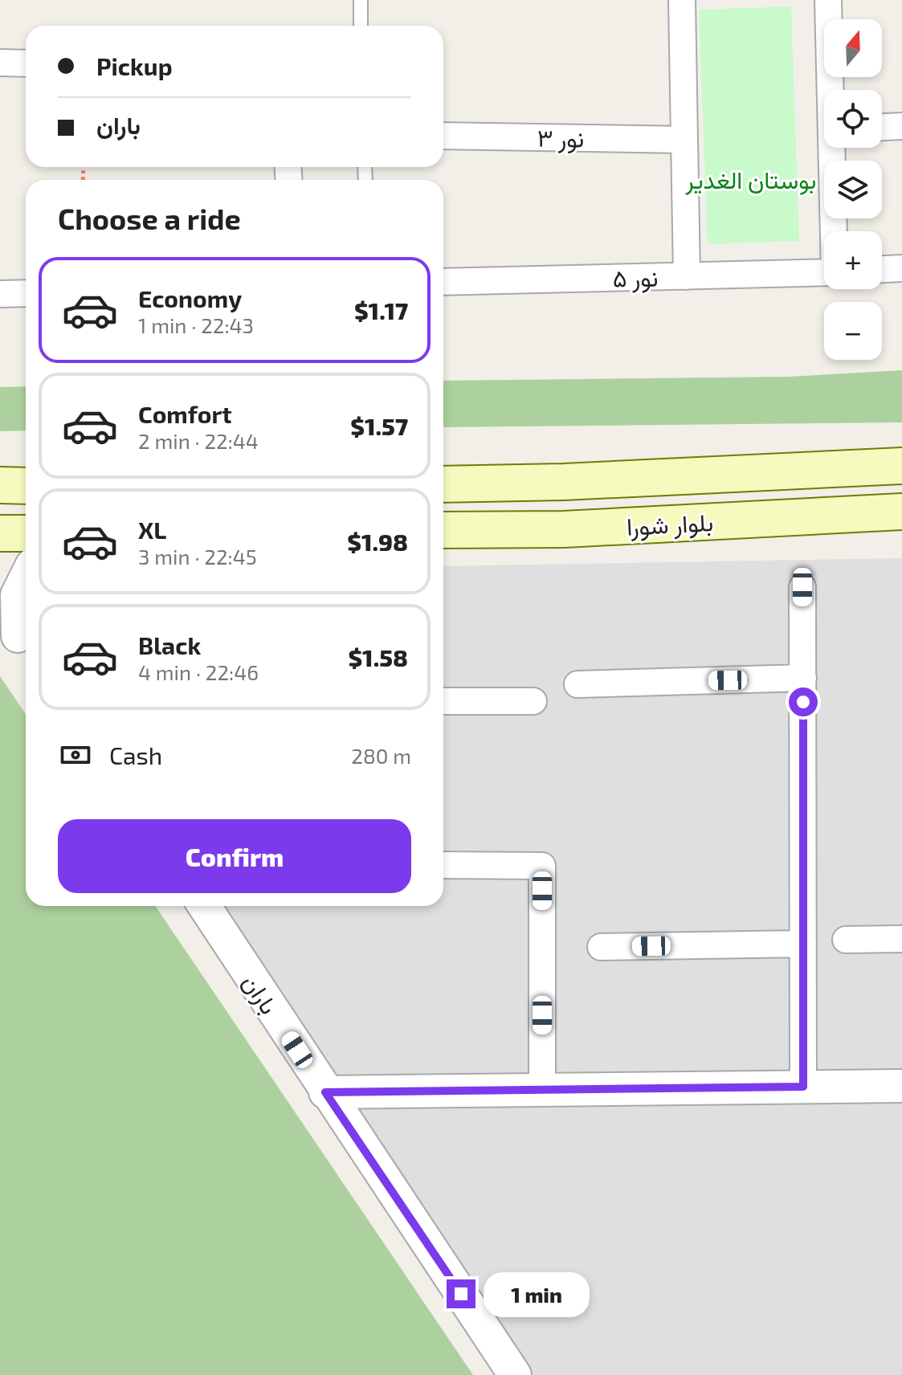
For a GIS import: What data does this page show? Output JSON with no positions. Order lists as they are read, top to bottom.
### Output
{
  "streets": {
    "main road": ["بلوار شورا"],
    "street": ["نور ۳", "نور ۵", "باران"]
  },
  "parks": ["بوستان الغدیر"],
  "north": "top",
  "page": {
    "map_buttons": ["+", "−"],
    "banner": ["Pickup", "باران"],
    "heading": "Choose a ride",
    "list": [
      {
        "name": "Economy",
        "note": "1 min · 22:43",
        "value": "$1.17"
      },
      {
        "name": "Comfort",
        "note": "2 min · 22:44",
        "value": "$1.57"
      },
      {
        "name": "XL",
        "note": "3 min · 22:45",
        "value": "$1.98"
      },
      {
        "name": "Black",
        "note": "4 min · 22:46",
        "value": "$1.58"
      }
    ],
    "pay": ["Cash", "280 m"],
    "buttons": "Confirm",
    "bubble": "1 min"
  }
}
